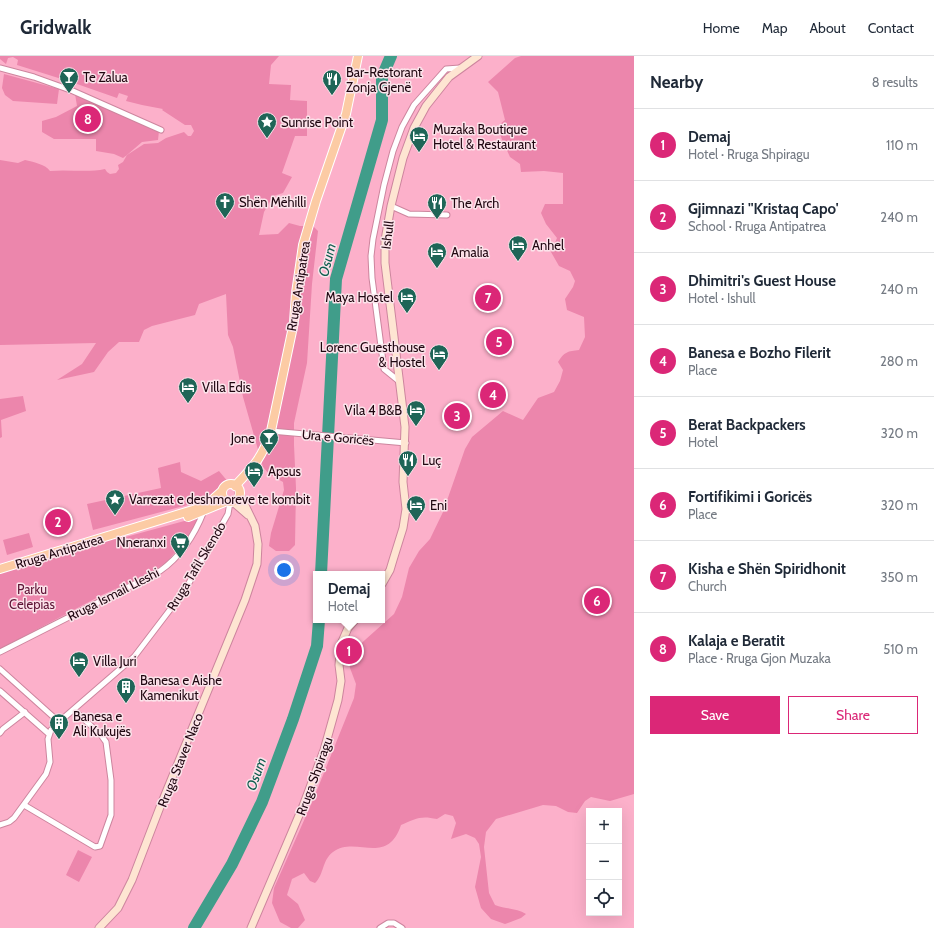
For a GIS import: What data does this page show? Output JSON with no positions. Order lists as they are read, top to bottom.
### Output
{
  "streets": {
    "main road": ["Rruga Antipatrea"],
    "street": [
      "Ishull",
      "Ura e Goricës",
      "Rruga Tafil Skendo",
      "Rruga Ismail Lleshi",
      "Rruga Staver Naco",
      "Rruga Shpiragu"
    ]
  },
  "crossings": [
    ["Ishull", "Ura e Goricës"],
    ["Rruga Antipatrea", "Ura e Goricës"],
    ["Rruga Antipatrea", "Rruga Tafil Skendo"],
    ["Rruga Antipatrea", "Rruga Ismail Lleshi"],
    ["Rruga Antipatrea", "Rruga Staver Naco"],
    ["Rruga Tafil Skendo", "Rruga Staver Naco"]
  ],
  "water": ["Osum"],
  "parks": ["Parku Celepias"],
  "places": {
    "bar": ["Te Zalua", "Jone"],
    "restaurant": ["Bar-Restorant Zonja Gjenë", "The Arch", "Luç"],
    "place": ["Sunrise Point", "Varrezat e deshmoreve te kombit"],
    "hotel": [
      "Muzaka Boutique Hotel & Restaurant",
      "Anhel",
      "Amalia",
      "Maya Hostel",
      "Lorenc Guesthouse & Hostel",
      "Villa Edis",
      "Vila 4 B&B",
      "Apsus",
      "Eni",
      "Villa Juri"
    ],
    "church": ["Shën Mëhilli"],
    "supermarket": ["Nneranxi"],
    "building": ["Banesa e Aishe Kamenikut", "Banesa e Ali Kukujës"]
  },
  "page": {
    "header": "Gridwalk",
    "nav": [
      "Home",
      "Map",
      "About",
      "Contact"
    ],
    "heading": ["Nearby", "8 results"],
    "pins": [
      "8",
      "7",
      "5",
      "4",
      "3",
      "2",
      "6",
      "1"
    ],
    "list": [
      {
        "mark": "1",
        "name": "Demaj",
        "note": "Hotel · Rruga Shpiragu",
        "value": "110 m"
      },
      {
        "mark": "2",
        "name": "Gjimnazi ''Kristaq Capo'",
        "note": "School · Rruga Antipatrea",
        "value": "240 m"
      },
      {
        "mark": "3",
        "name": "Dhimitri's Guest House",
        "note": "Hotel · Ishull",
        "value": "240 m"
      },
      {
        "mark": "4",
        "name": "Banesa e Bozho Filerit",
        "note": "Place",
        "value": "280 m"
      },
      {
        "mark": "5",
        "name": "Berat Backpackers",
        "note": "Hotel",
        "value": "320 m"
      },
      {
        "mark": "6",
        "name": "Fortifikimi i Goricës",
        "note": "Place",
        "value": "320 m"
      },
      {
        "mark": "7",
        "name": "Kisha e Shën Spiridhonit",
        "note": "Church",
        "value": "350 m"
      },
      {
        "mark": "8",
        "name": "Kalaja e Beratit",
        "note": "Place · Rruga Gjon Muzaka",
        "value": "510 m"
      }
    ],
    "popup": ["Demaj", "Hotel"],
    "buttons": ["Save", "Share"],
    "map_buttons": ["+", "−"]
  }
}
